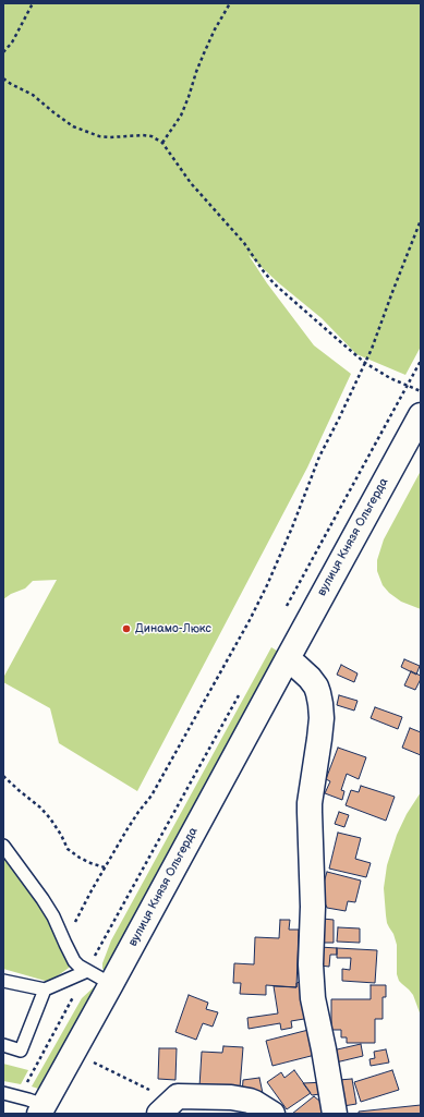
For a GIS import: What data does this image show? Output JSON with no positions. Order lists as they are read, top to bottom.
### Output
{
  "streets": {
    "street": ["вулиця Князя Ольгерда"]
  },
  "places": ["Динамо-Люкс"]
}
